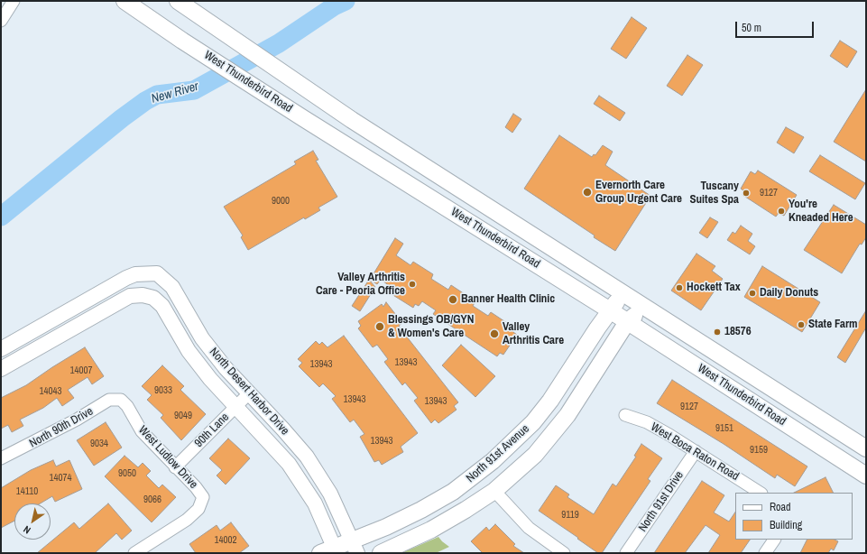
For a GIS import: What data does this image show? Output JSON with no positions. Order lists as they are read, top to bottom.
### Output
{
  "streets": {
    "main road": ["West Thunderbird Road", "North 91st Avenue"],
    "street": [
      "North Desert Harbor Drive",
      "North 90th Drive",
      "90th Lane",
      "West Boca Raton Road",
      "West Ludlow Drive",
      "North 91st Drive"
    ]
  },
  "crossings": [
    ["West Thunderbird Road", "North 91st Avenue"],
    ["North Desert Harbor Drive", "90th Lane"],
    ["North Desert Harbor Drive", "North 91st Avenue"],
    ["North 90th Drive", "West Ludlow Drive"],
    ["90th Lane", "West Ludlow Drive"],
    ["West Boca Raton Road", "North 91st Drive"]
  ],
  "water": ["New River"],
  "places": [
    "Evernorth Care Group Urgent Care",
    "Tuscany Suites Spa",
    "You're Kneaded Here",
    "Valley Arthritis Care - Peoria Office",
    "Hockett Tax",
    "Daily Donuts",
    "Banner Health Clinic",
    "State Farm",
    "Blessings OB/GYN & Women's Care",
    "18576",
    "Valley Arthritis Care"
  ],
  "house_numbers": [
    "9127",
    "9000",
    "13943",
    "13943",
    "14007",
    "9033",
    "14043",
    "13943",
    "13943",
    "9127",
    "9049",
    "9151",
    "13943",
    "9034",
    "9159",
    "9050",
    "14074",
    "14110",
    "9066",
    "9119",
    "14002"
  ],
  "legend": ["Road", "Building"],
  "scale_bar": "50 m",
  "north": "bottom left"
}
